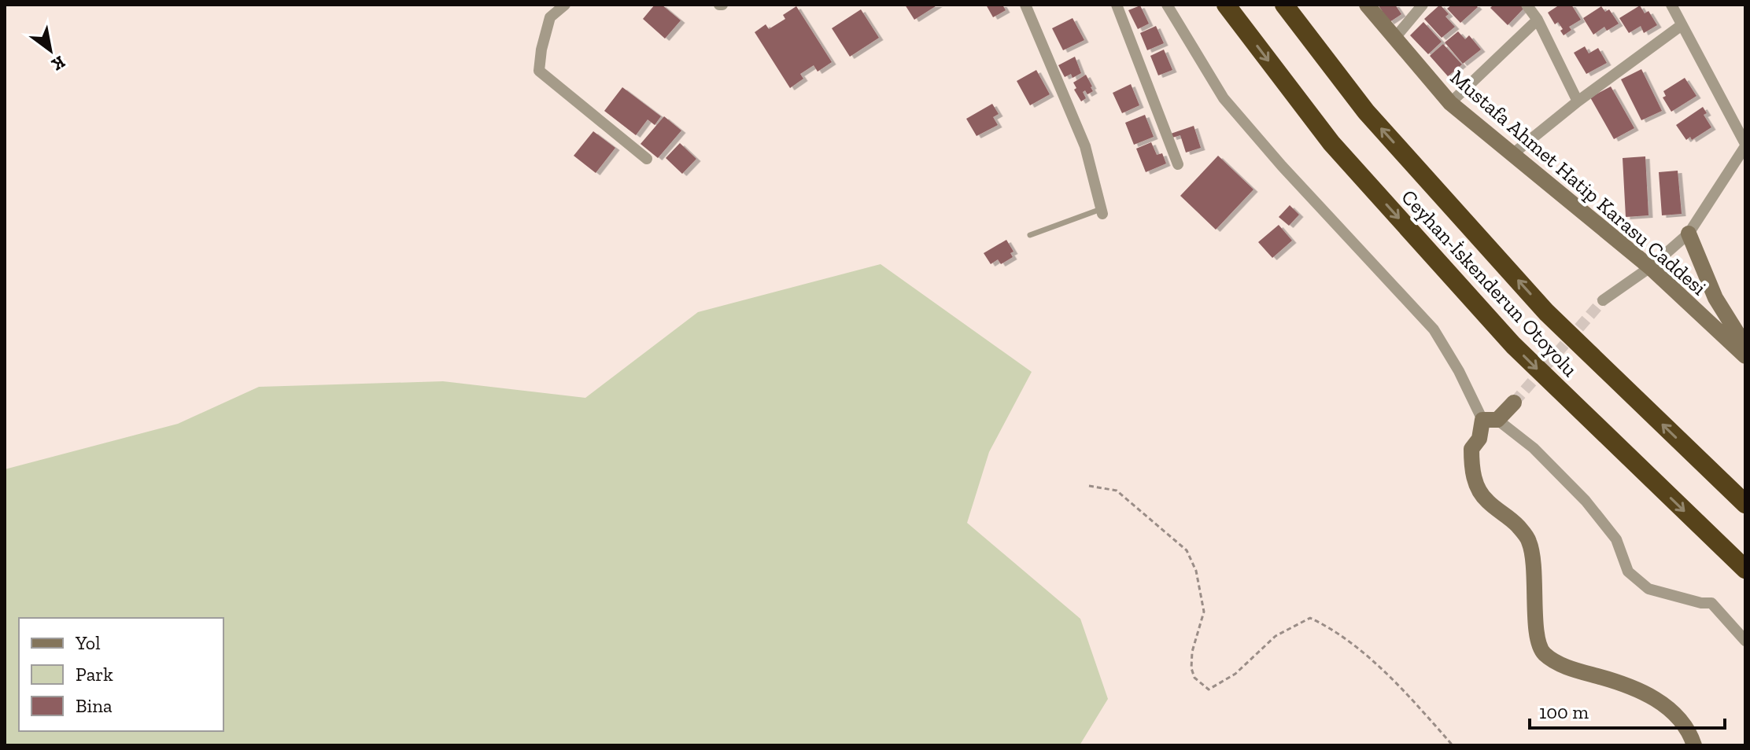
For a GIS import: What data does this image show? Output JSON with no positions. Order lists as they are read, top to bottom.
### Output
{
  "streets": {
    "highway": ["Ceyhan-İskenderun Otoyolu"],
    "street": ["Mustafa Ahmet Hatip Karasu Caddesi"]
  },
  "legend": ["Yol", "Park", "Bina"],
  "scale_bar": "100 m",
  "north": "bottom right"
}
